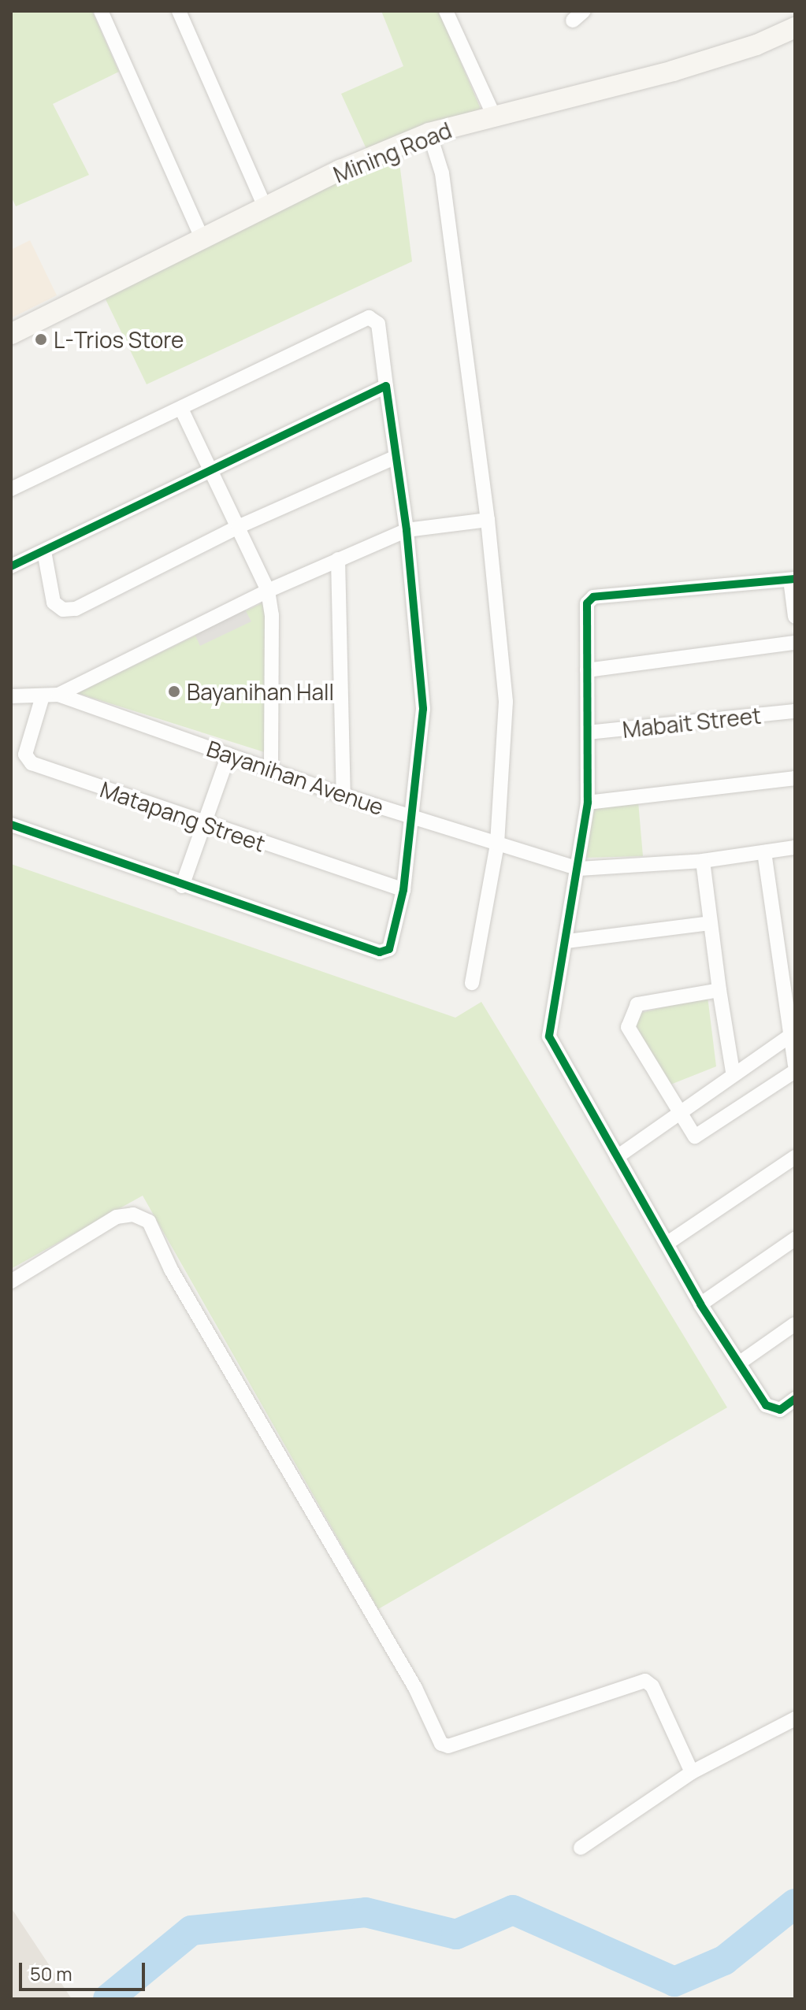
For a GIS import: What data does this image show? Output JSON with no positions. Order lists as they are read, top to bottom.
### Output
{
  "streets": {
    "street": [
      "Mining Road",
      "Mabait Street",
      "Bayanihan Avenue",
      "Matapang Street"
    ]
  },
  "places": ["L-Trios Store", "Bayanihan Hall"],
  "scale_bar": "50 m"
}
